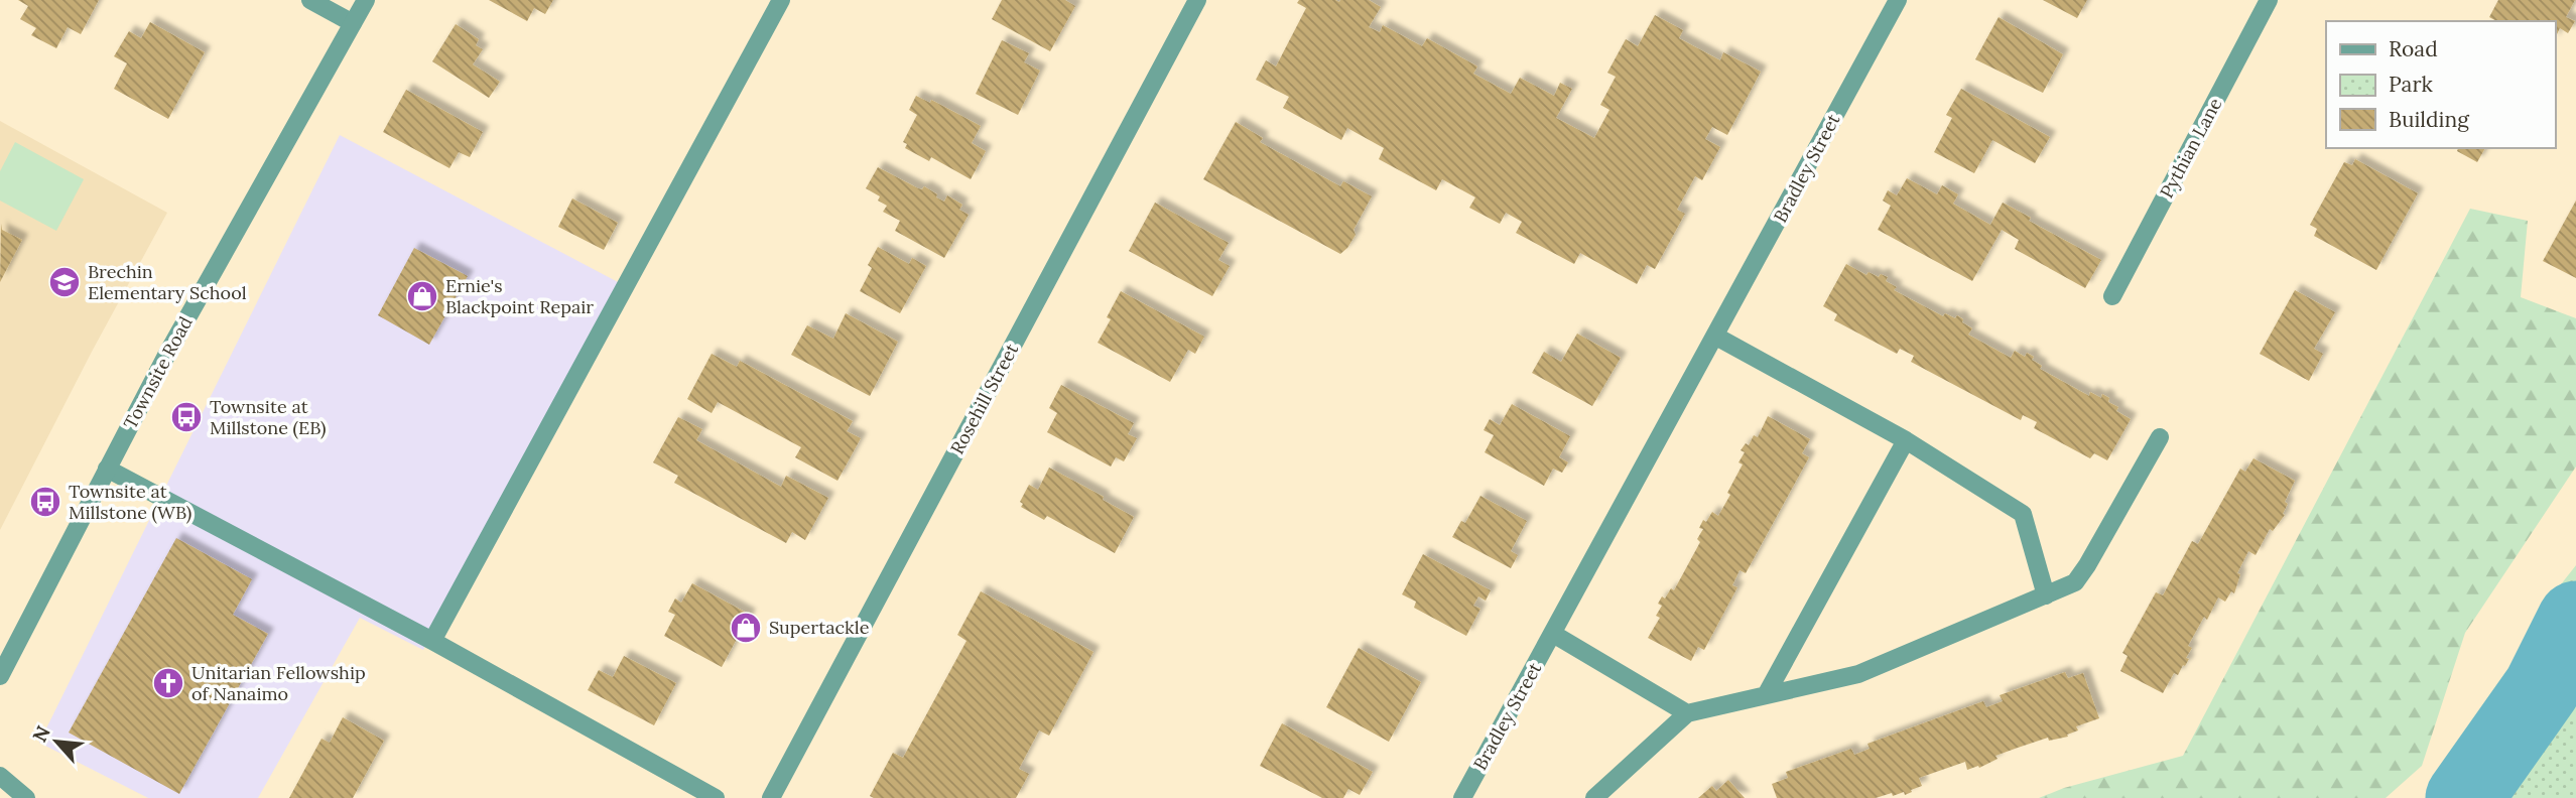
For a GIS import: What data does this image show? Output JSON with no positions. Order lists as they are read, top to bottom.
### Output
{
  "streets": {
    "street": [
      "Pythian Lane",
      "Bradley Street",
      "Townsite Road",
      "Rosehill Street"
    ]
  },
  "places": {
    "school or university": ["Brechin Elementary School"],
    "shop": ["Ernie's Blackpoint Repair", "Supertackle"],
    "bus stop": ["Townsite at Millstone (EB)", "Townsite at Millstone (WB)"],
    "church": ["Unitarian Fellowship of Nanaimo"]
  },
  "legend": ["Road", "Park", "Building"],
  "north": "top left"
}
